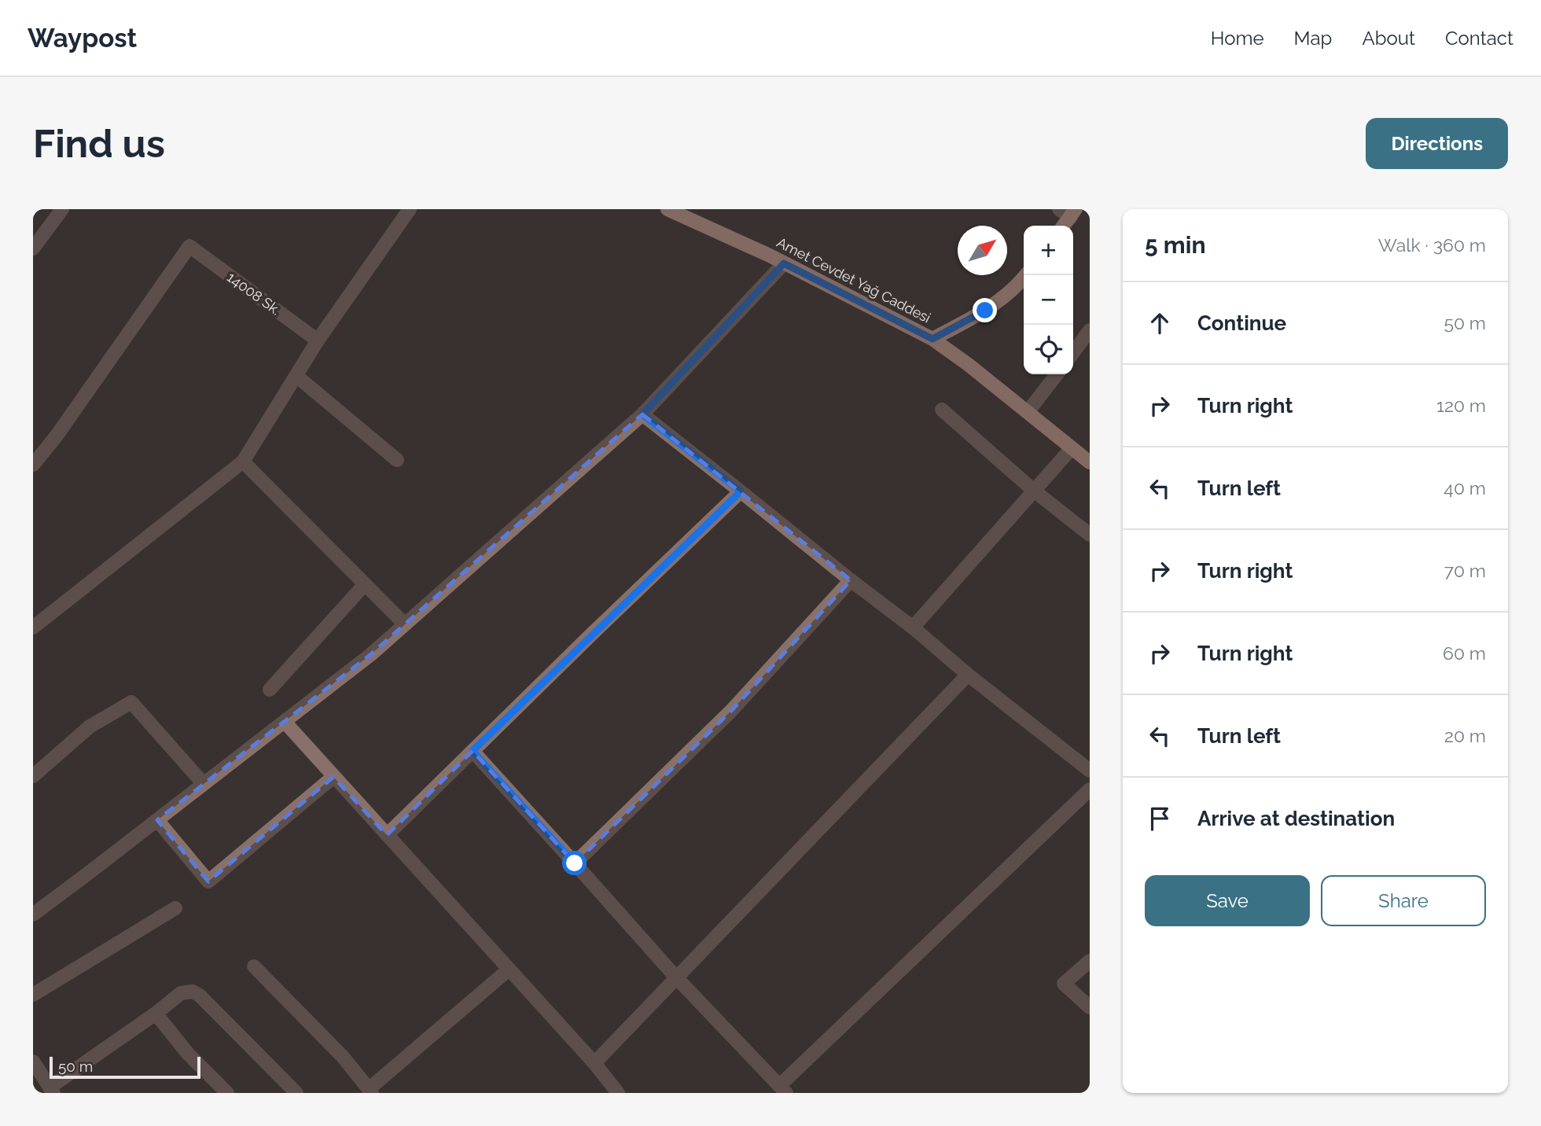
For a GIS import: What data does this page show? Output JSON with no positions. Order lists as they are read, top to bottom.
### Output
{
  "streets": {
    "main road": ["Amet Cevdet Yağ Caddesi"],
    "street": ["14008 Sk."]
  },
  "scale_bar": "50 m",
  "north": "top right",
  "page": {
    "header": "Waypost",
    "nav": [
      "Home",
      "Map",
      "About",
      "Contact"
    ],
    "buttons": [
      "Directions",
      ["Save", "Share"]
    ],
    "title": "Find us",
    "heading": ["5 min", "Walk · 360 m"],
    "map_buttons": ["+", "−"],
    "list": [
      ["Continue", "50 m"],
      ["Turn right", "120 m"],
      ["Turn left", "40 m"],
      ["Turn right", "70 m"],
      ["Turn right", "60 m"],
      ["Turn left", "20 m"],
      "Arrive at destination"
    ],
    "scale": "50 m"
  }
}
